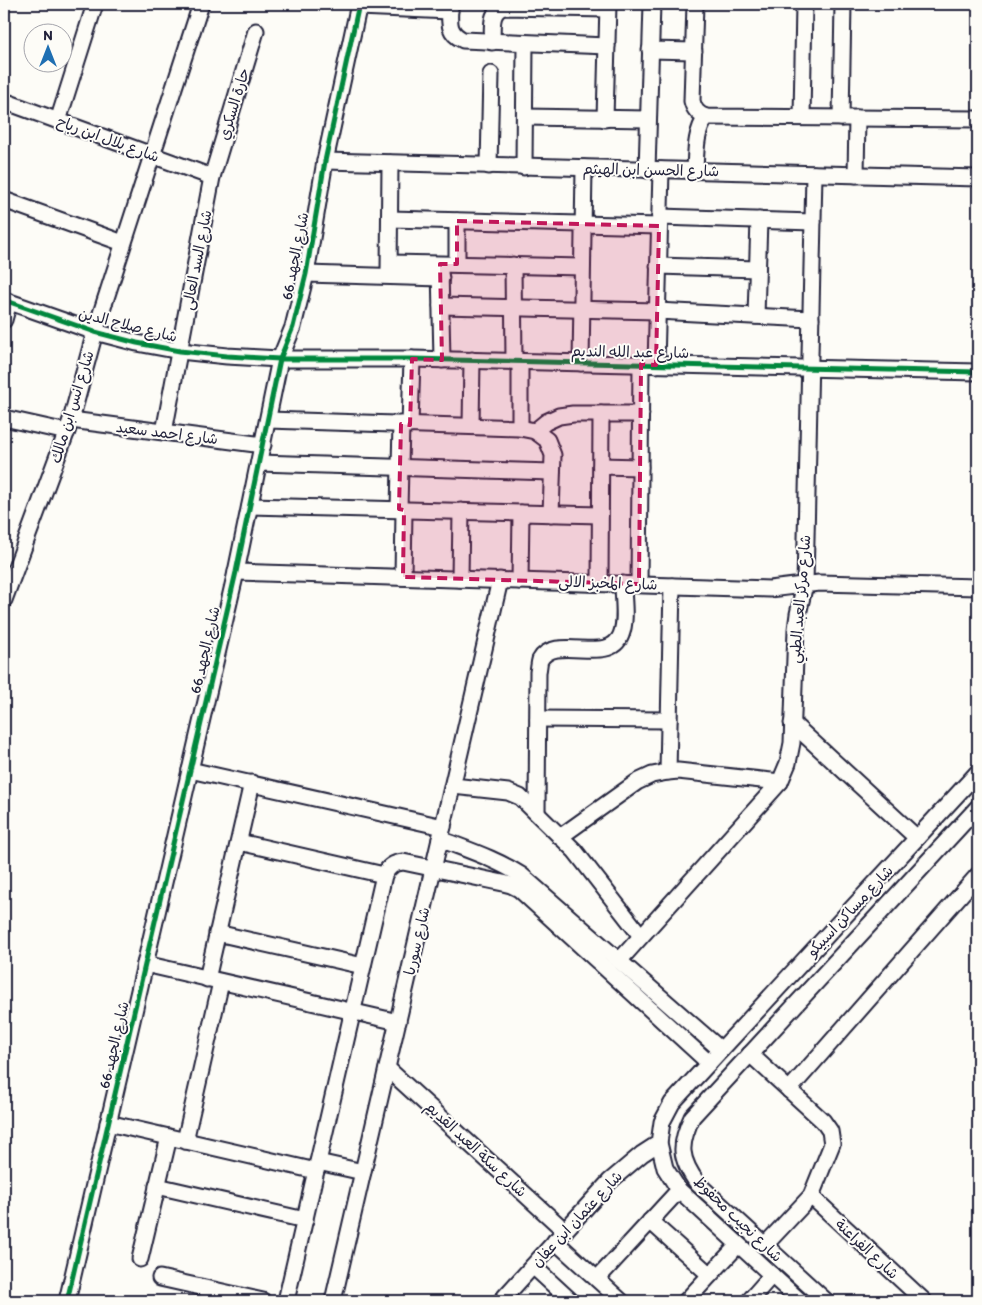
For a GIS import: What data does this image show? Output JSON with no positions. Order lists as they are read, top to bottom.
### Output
{
  "streets": {
    "street": [
      "حارة السكري",
      "شارع بلال ابن رباح",
      "شارع الحسن ابن الهيثم",
      "شارع الجهد 66",
      "شارع السد العالى",
      "شارع صلاح الدين",
      "شارع عبد الله النديم",
      "شارع انس ابن مالك",
      "شارع احمد سعيد",
      "شارع المخبز الالى",
      "شارع مركز العبد الطبي",
      "شارع مساكن اسبيكو",
      "شارع سوريا",
      "شارع سكة العبد القديم",
      "شارع عثمان ابن عفان",
      "شارع نجيب محفوظ",
      "شارع الفراعنة"
    ]
  },
  "crossings": [
    ["حارة السكري", "شارع بلال ابن رباح"],
    ["حارة السكري", "شارع السد العالى"],
    ["شارع بلال ابن رباح", "شارع السد العالى"],
    ["شارع بلال ابن رباح", "شارع انس ابن مالك"],
    ["شارع الحسن ابن الهيثم", "شارع الجهد 66"],
    ["شارع الحسن ابن الهيثم", "شارع مركز العبد الطبي"],
    ["شارع الجهد 66", "شارع صلاح الدين"],
    ["شارع الجهد 66", "شارع عبد الله النديم"],
    ["شارع الجهد 66", "شارع احمد سعيد"],
    ["شارع الجهد 66", "شارع المخبز الالى"],
    ["شارع السد العالى", "شارع صلاح الدين"],
    ["شارع السد العالى", "شارع احمد سعيد"],
    ["شارع صلاح الدين", "شارع عبد الله النديم"],
    ["شارع صلاح الدين", "شارع انس ابن مالك"],
    ["شارع عبد الله النديم", "شارع مركز العبد الطبي"],
    ["شارع انس ابن مالك", "شارع احمد سعيد"],
    ["شارع المخبز الالى", "شارع مركز العبد الطبي"],
    ["شارع المخبز الالى", "شارع سوريا"],
    ["شارع مساكن اسبيكو", "شارع نجيب محفوظ"],
    ["شارع مساكن اسبيكو", "شارع الفراعنة"],
    ["شارع سوريا", "شارع سكة العبد القديم"],
    ["شارع سكة العبد القديم", "شارع عثمان ابن عفان"],
    ["شارع عثمان ابن عفان", "شارع نجيب محفوظ"],
    ["شارع نجيب محفوظ", "شارع الفراعنة"]
  ],
  "north": "top"
}
